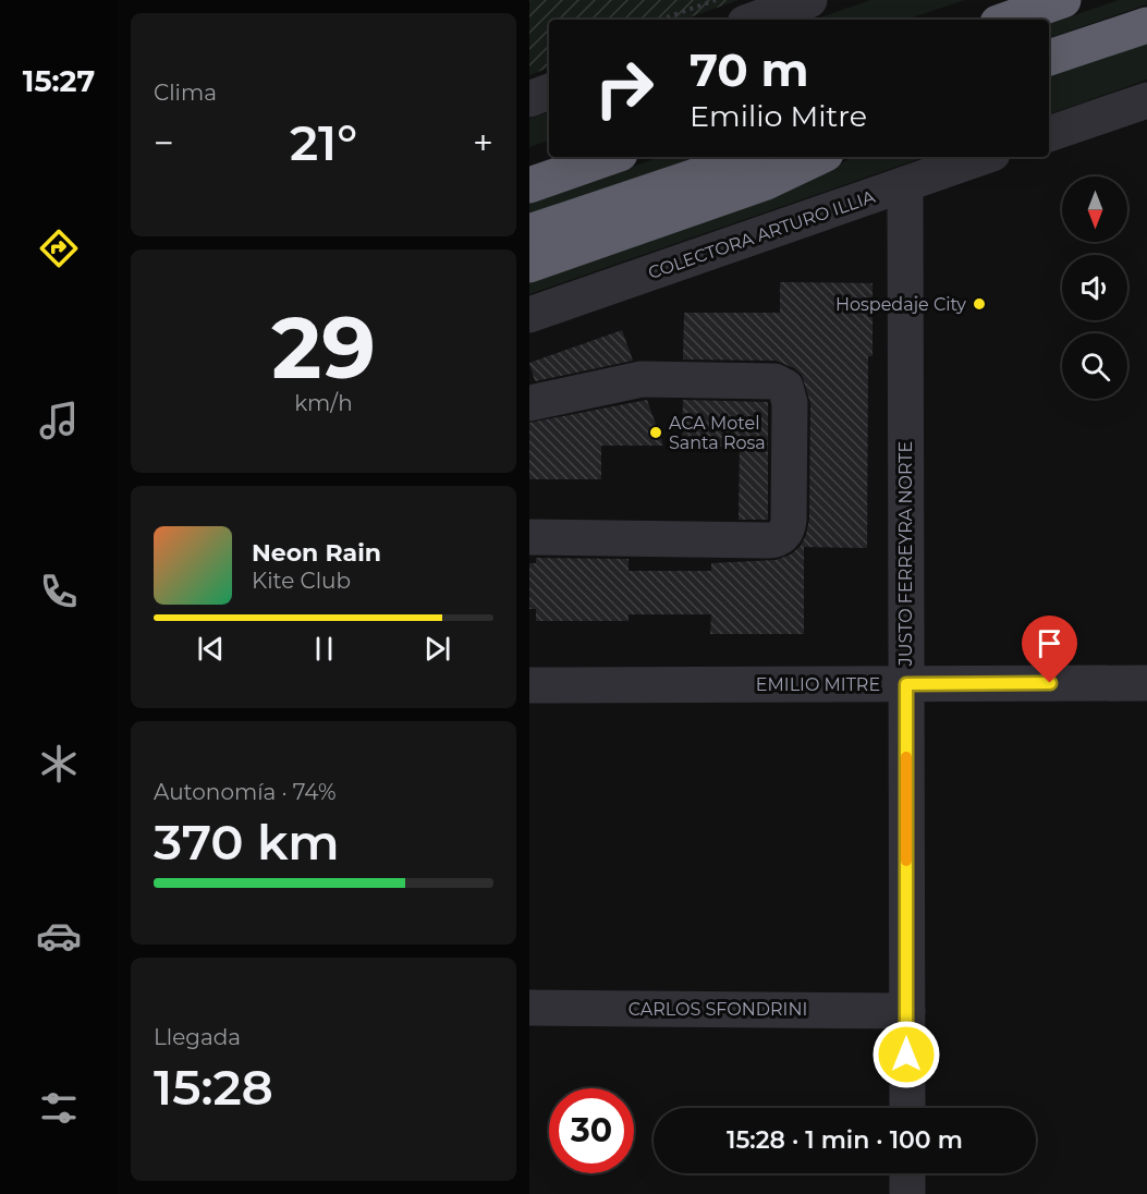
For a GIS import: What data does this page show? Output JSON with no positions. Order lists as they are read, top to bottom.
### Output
{
  "streets": {
    "street": [
      "COLECTORA ARTURO ILLIA",
      "JUSTO FERREYRA NORTE",
      "EMILIO MITRE",
      "CARLOS SFONDRINI"
    ]
  },
  "crossings": [
    ["COLECTORA ARTURO ILLIA", "JUSTO FERREYRA NORTE"],
    ["JUSTO FERREYRA NORTE", "EMILIO MITRE"],
    ["JUSTO FERREYRA NORTE", "CARLOS SFONDRINI"]
  ],
  "places": ["Hospedaje City", "ACA Motel Santa Rosa"],
  "north": "bottom",
  "page": {
    "tabs": "15:27",
    "tile": [
      "Clima",
      ["29", "km/h"],
      ["Autonomía · 74%", "370 km"],
      ["Llegada", "15:28"]
    ],
    "turn": ["70 m", "Emilio Mitre"],
    "heat": ["−", "21°", "+"],
    "song": ["Neon Rain", "Kite Club"],
    "limit": "30",
    "trip": "15:28 · 1 min · 100 m"
  }
}
